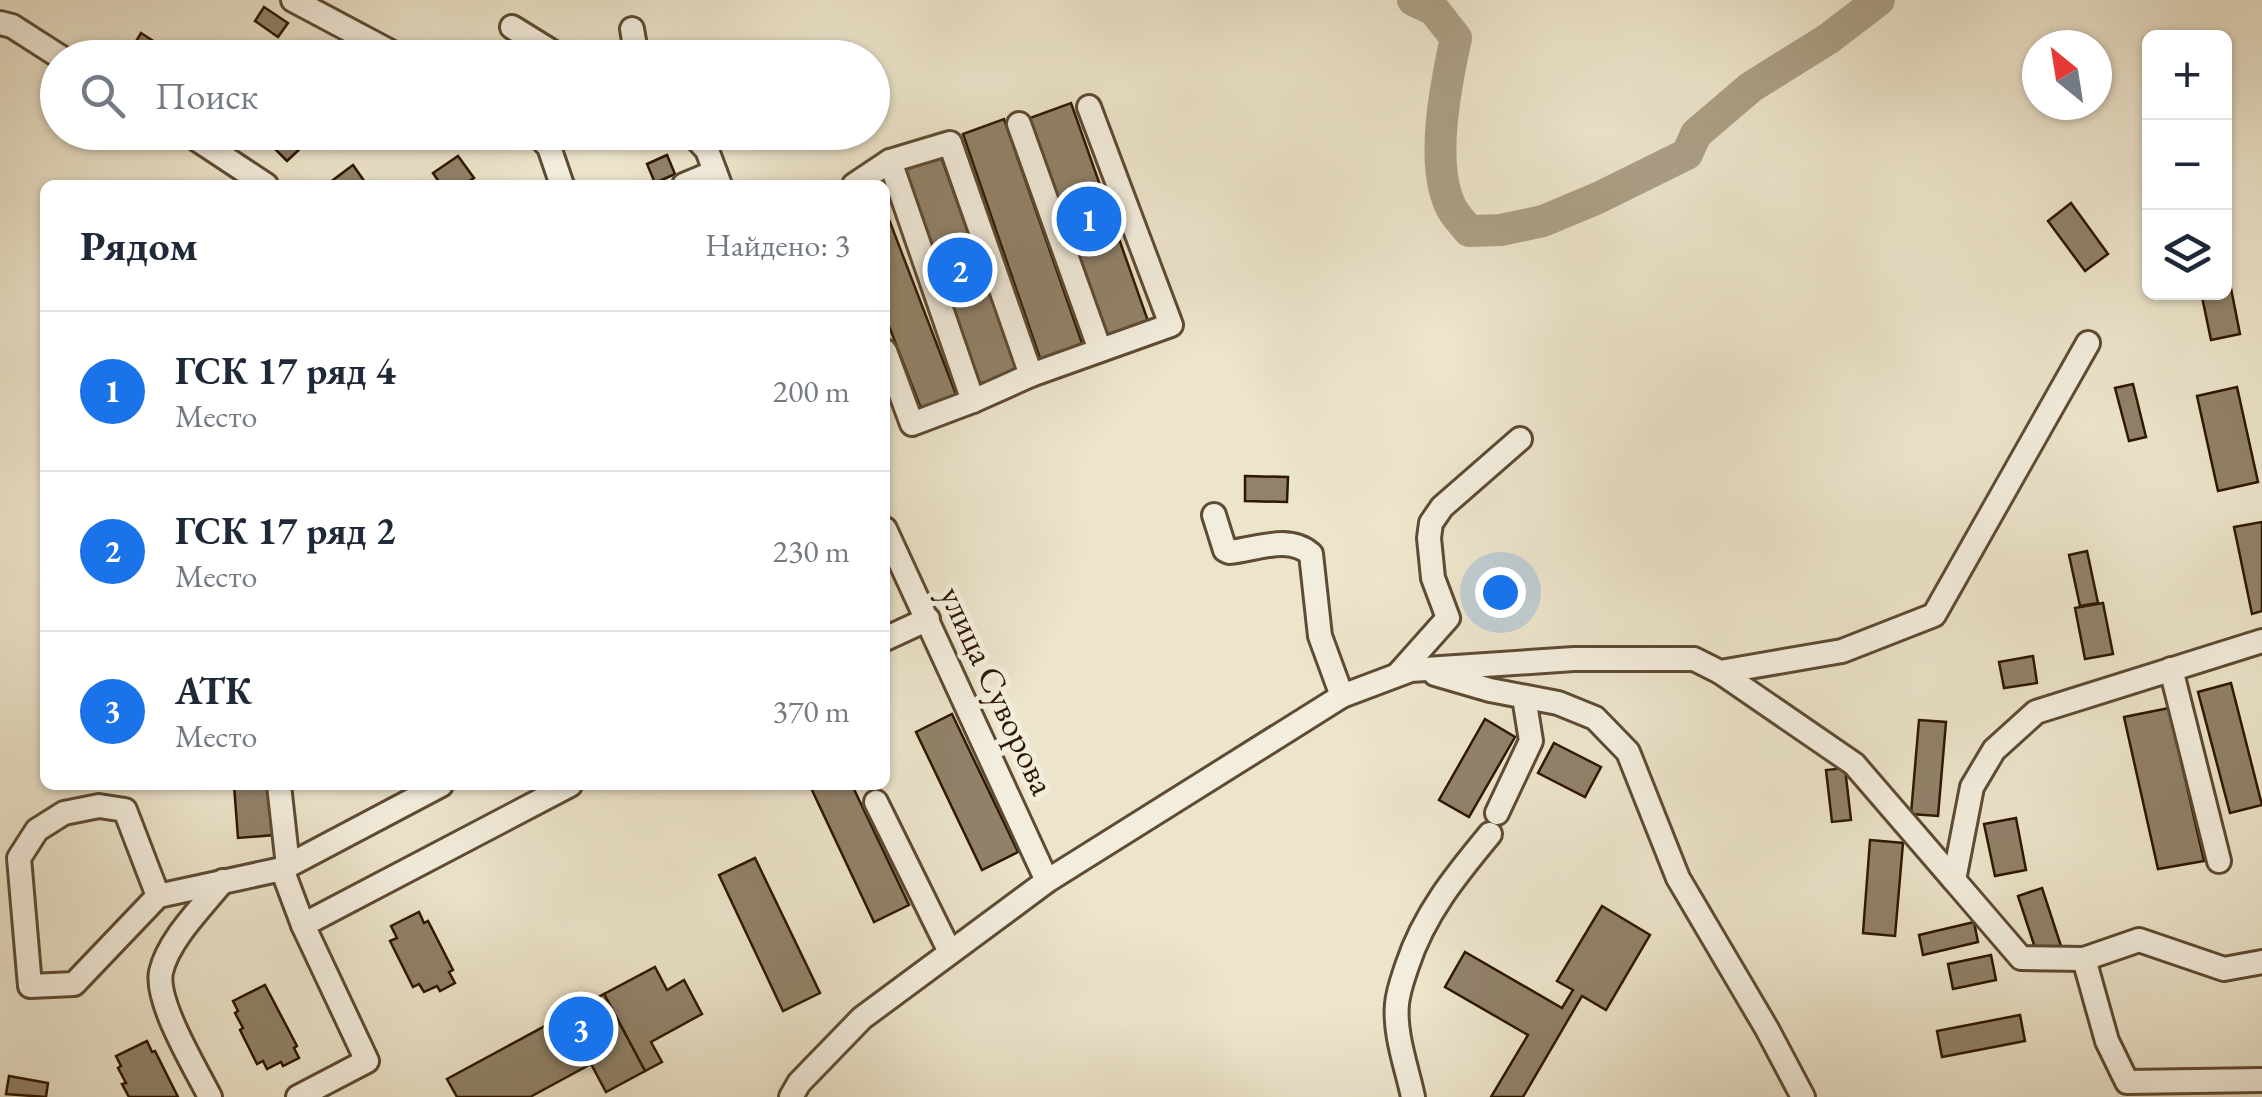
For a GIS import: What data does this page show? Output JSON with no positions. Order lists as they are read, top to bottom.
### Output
{
  "streets": {
    "street": ["улица Суворова"]
  },
  "north": "top left",
  "page": {
    "map_buttons": ["+", "−"],
    "search": "Поиск",
    "heading": ["Рядом", "Найдено: 3"],
    "pins": ["1", "2", "3"],
    "list": [
      {
        "mark": "1",
        "name": "ГСК 17 ряд 4",
        "note": "Место",
        "value": "200 m"
      },
      {
        "mark": "2",
        "name": "ГСК 17 ряд 2",
        "note": "Место",
        "value": "230 m"
      },
      {
        "mark": "3",
        "name": "АТК",
        "note": "Место",
        "value": "370 m"
      }
    ]
  }
}
